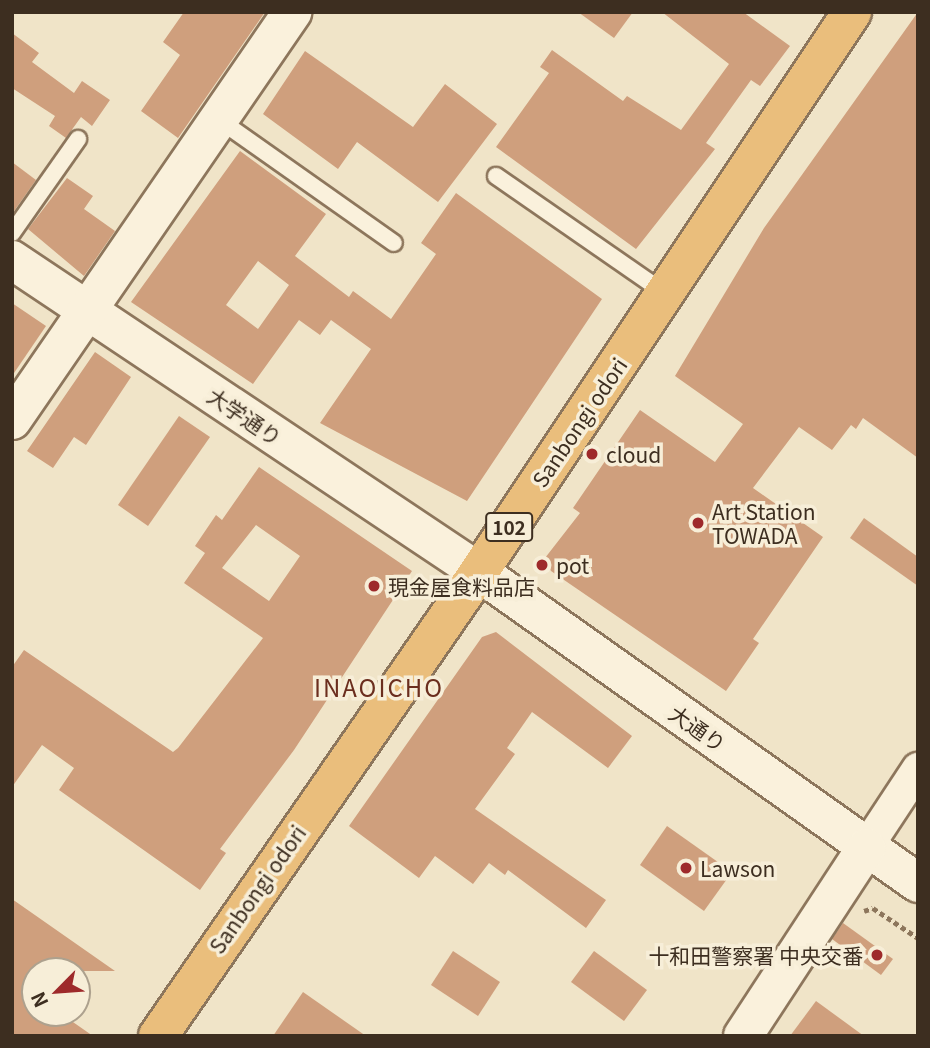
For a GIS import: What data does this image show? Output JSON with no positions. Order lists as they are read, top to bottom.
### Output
{
  "streets": {
    "highway": ["Sanbongi odori", "102"],
    "street": ["大学通り", "大通り"]
  },
  "crossings": [
    ["大学通り", "Sanbongi odori"],
    ["大学通り", "大通り"],
    ["Sanbongi odori", "大通り"]
  ],
  "districts": ["INAOICHO"],
  "places": [
    "cloud",
    "Art Station TOWADA",
    "pot",
    "現金屋食料品店",
    "Lawson",
    "十和田警察署 中央交番"
  ],
  "north": "bottom left"
}
